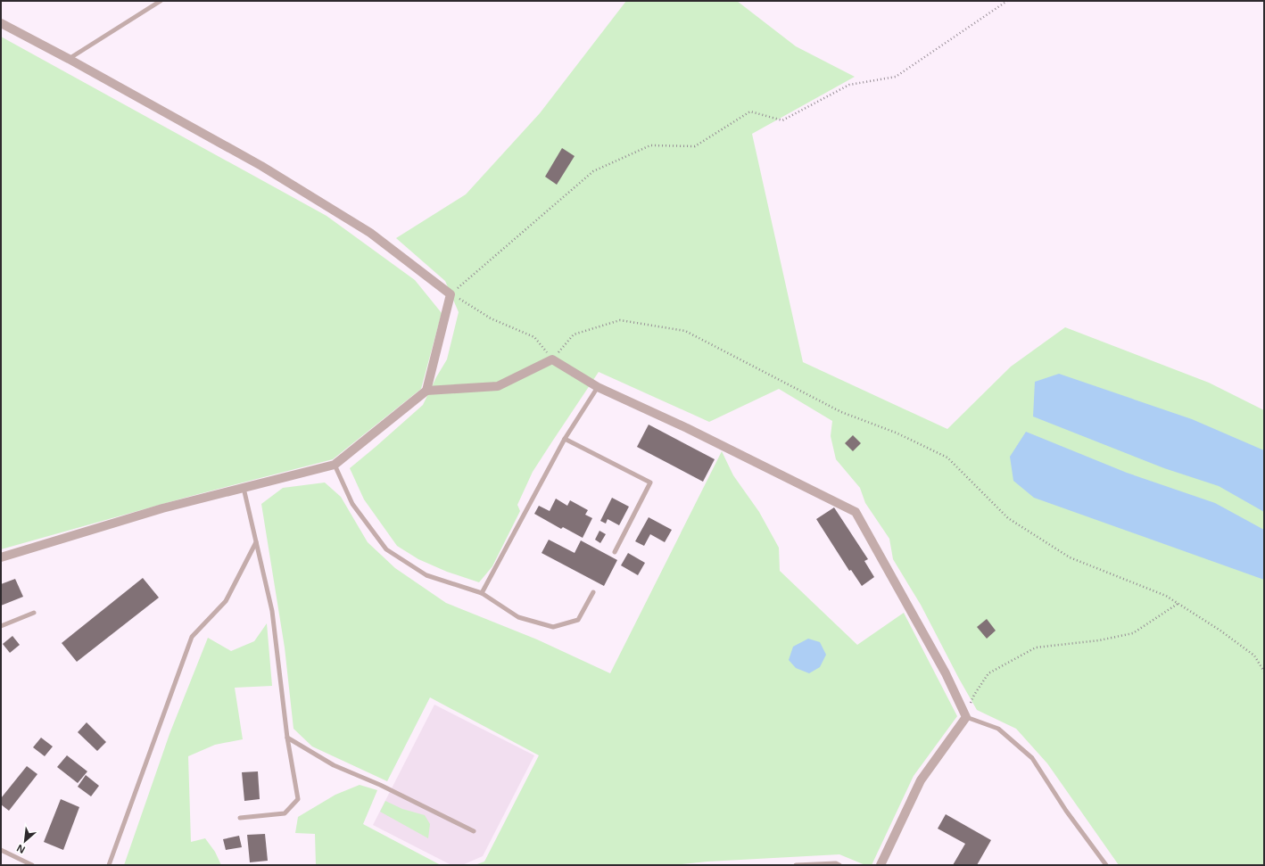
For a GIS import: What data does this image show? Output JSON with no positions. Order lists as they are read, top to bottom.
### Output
{
  "north": "bottom left"
}
